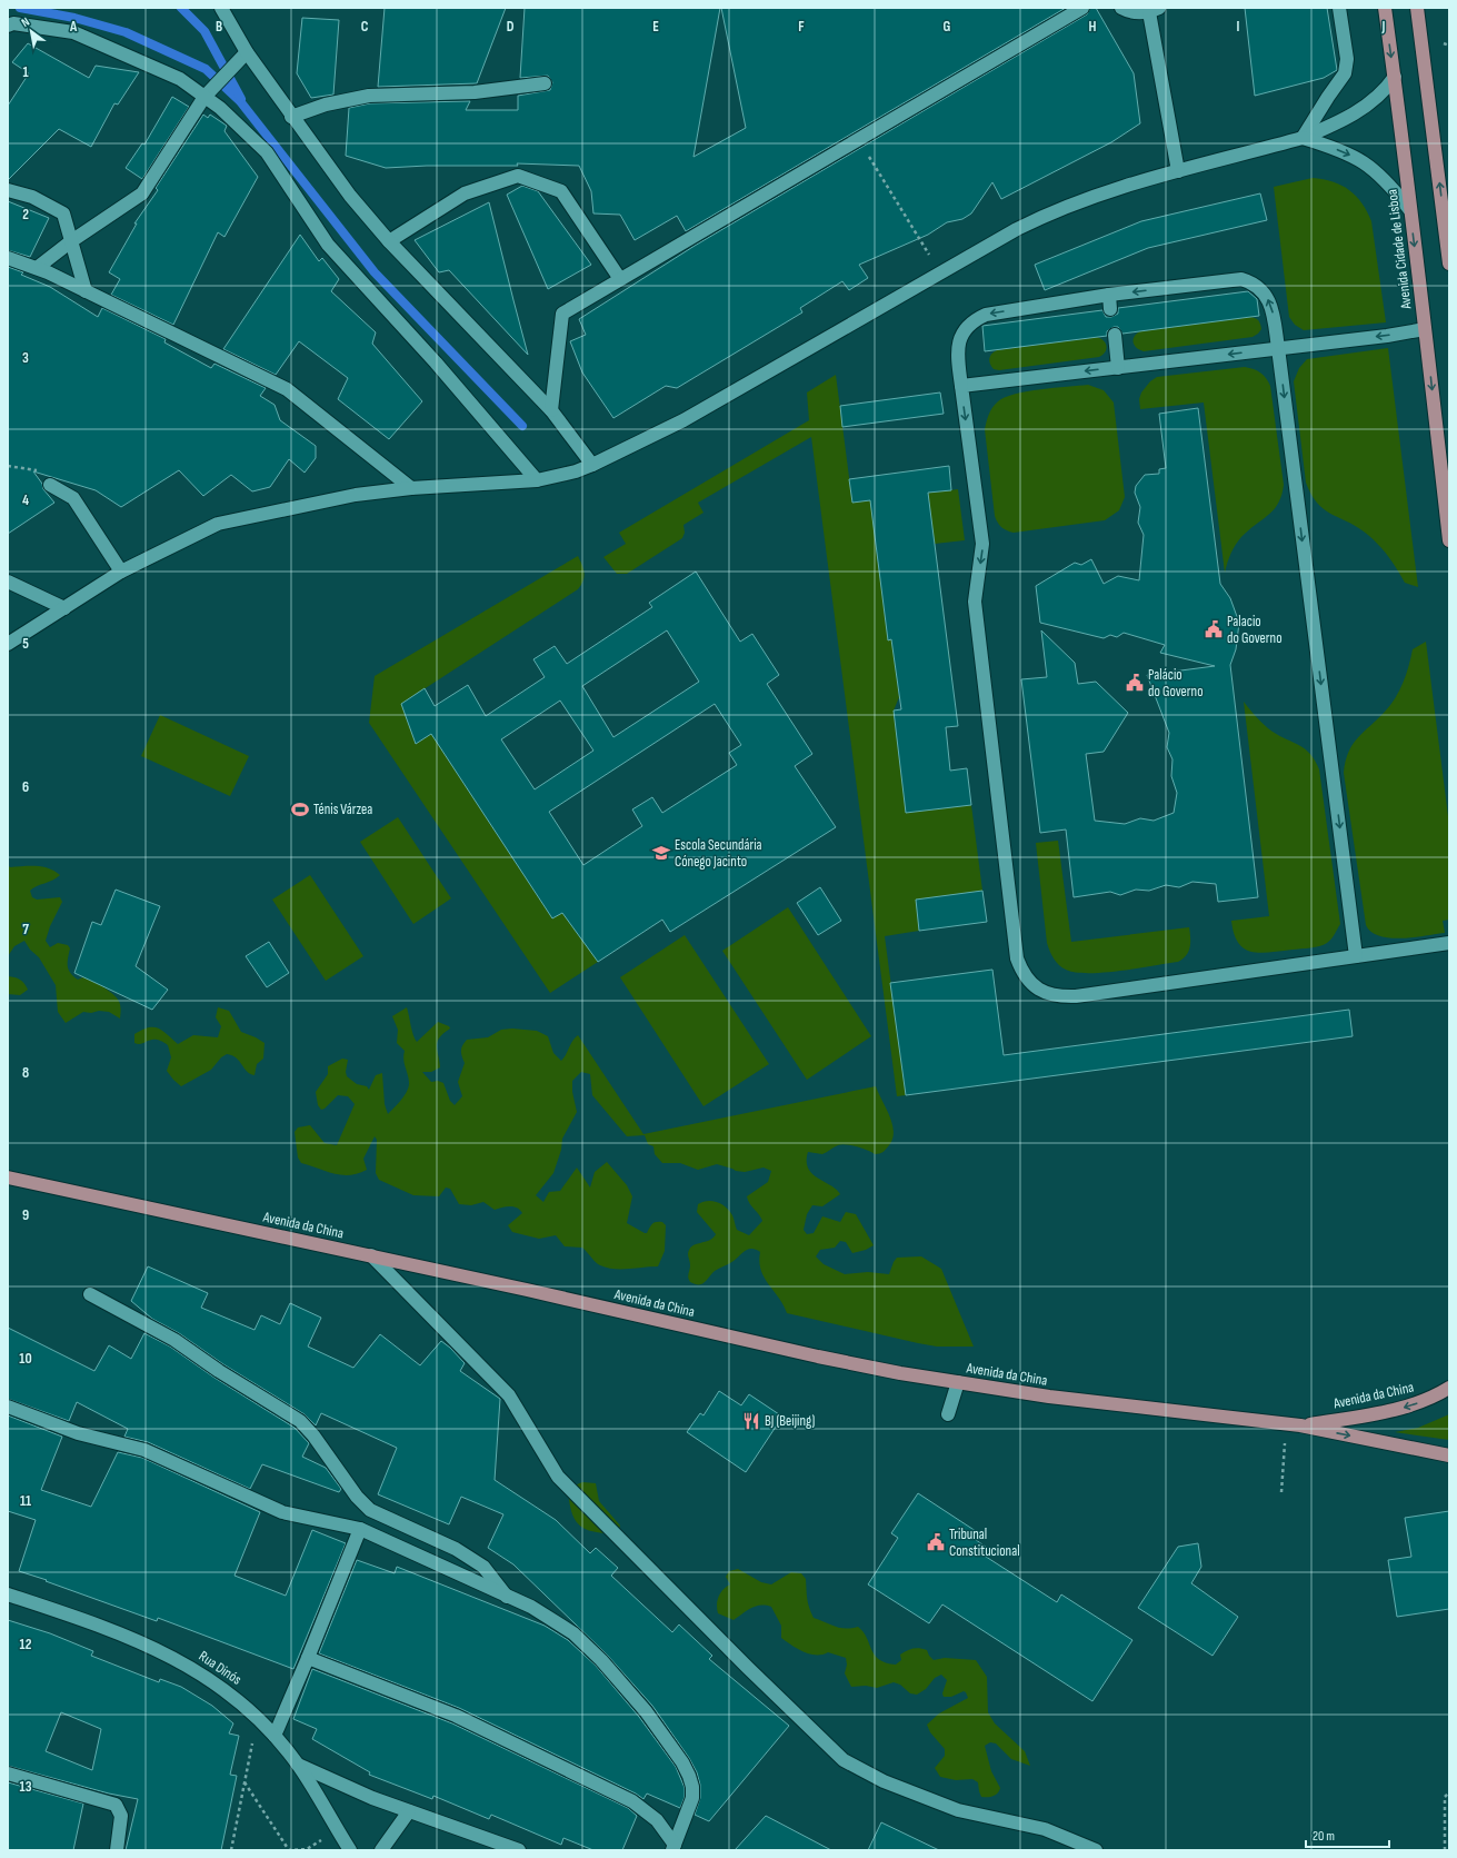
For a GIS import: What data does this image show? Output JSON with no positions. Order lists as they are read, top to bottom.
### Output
{
  "streets": {
    "main road": ["Avenida Cidade de Lisboa", "Avenida da China"],
    "street": ["Rua Dinós"]
  },
  "places": {
    "public building": ["Palacio do Governo", "Palácio do Governo", "Tribunal Constitucional"],
    "sports": ["Ténis Várzea"],
    "school or university": ["Escola Secundária Cónego Jacinto"],
    "restaurant": ["BJ (Beijing)"]
  },
  "scale_bar": "20 m",
  "north": "top left",
  "grid": {
    "columns": [
      "A",
      "B",
      "C",
      "D",
      "E",
      "F",
      "G",
      "H",
      "I",
      "J"
    ],
    "rows": [
      "1",
      "2",
      "3",
      "4",
      "5",
      "6",
      "7",
      "8",
      "9",
      "10",
      "11",
      "12",
      "13"
    ]
  }
}
